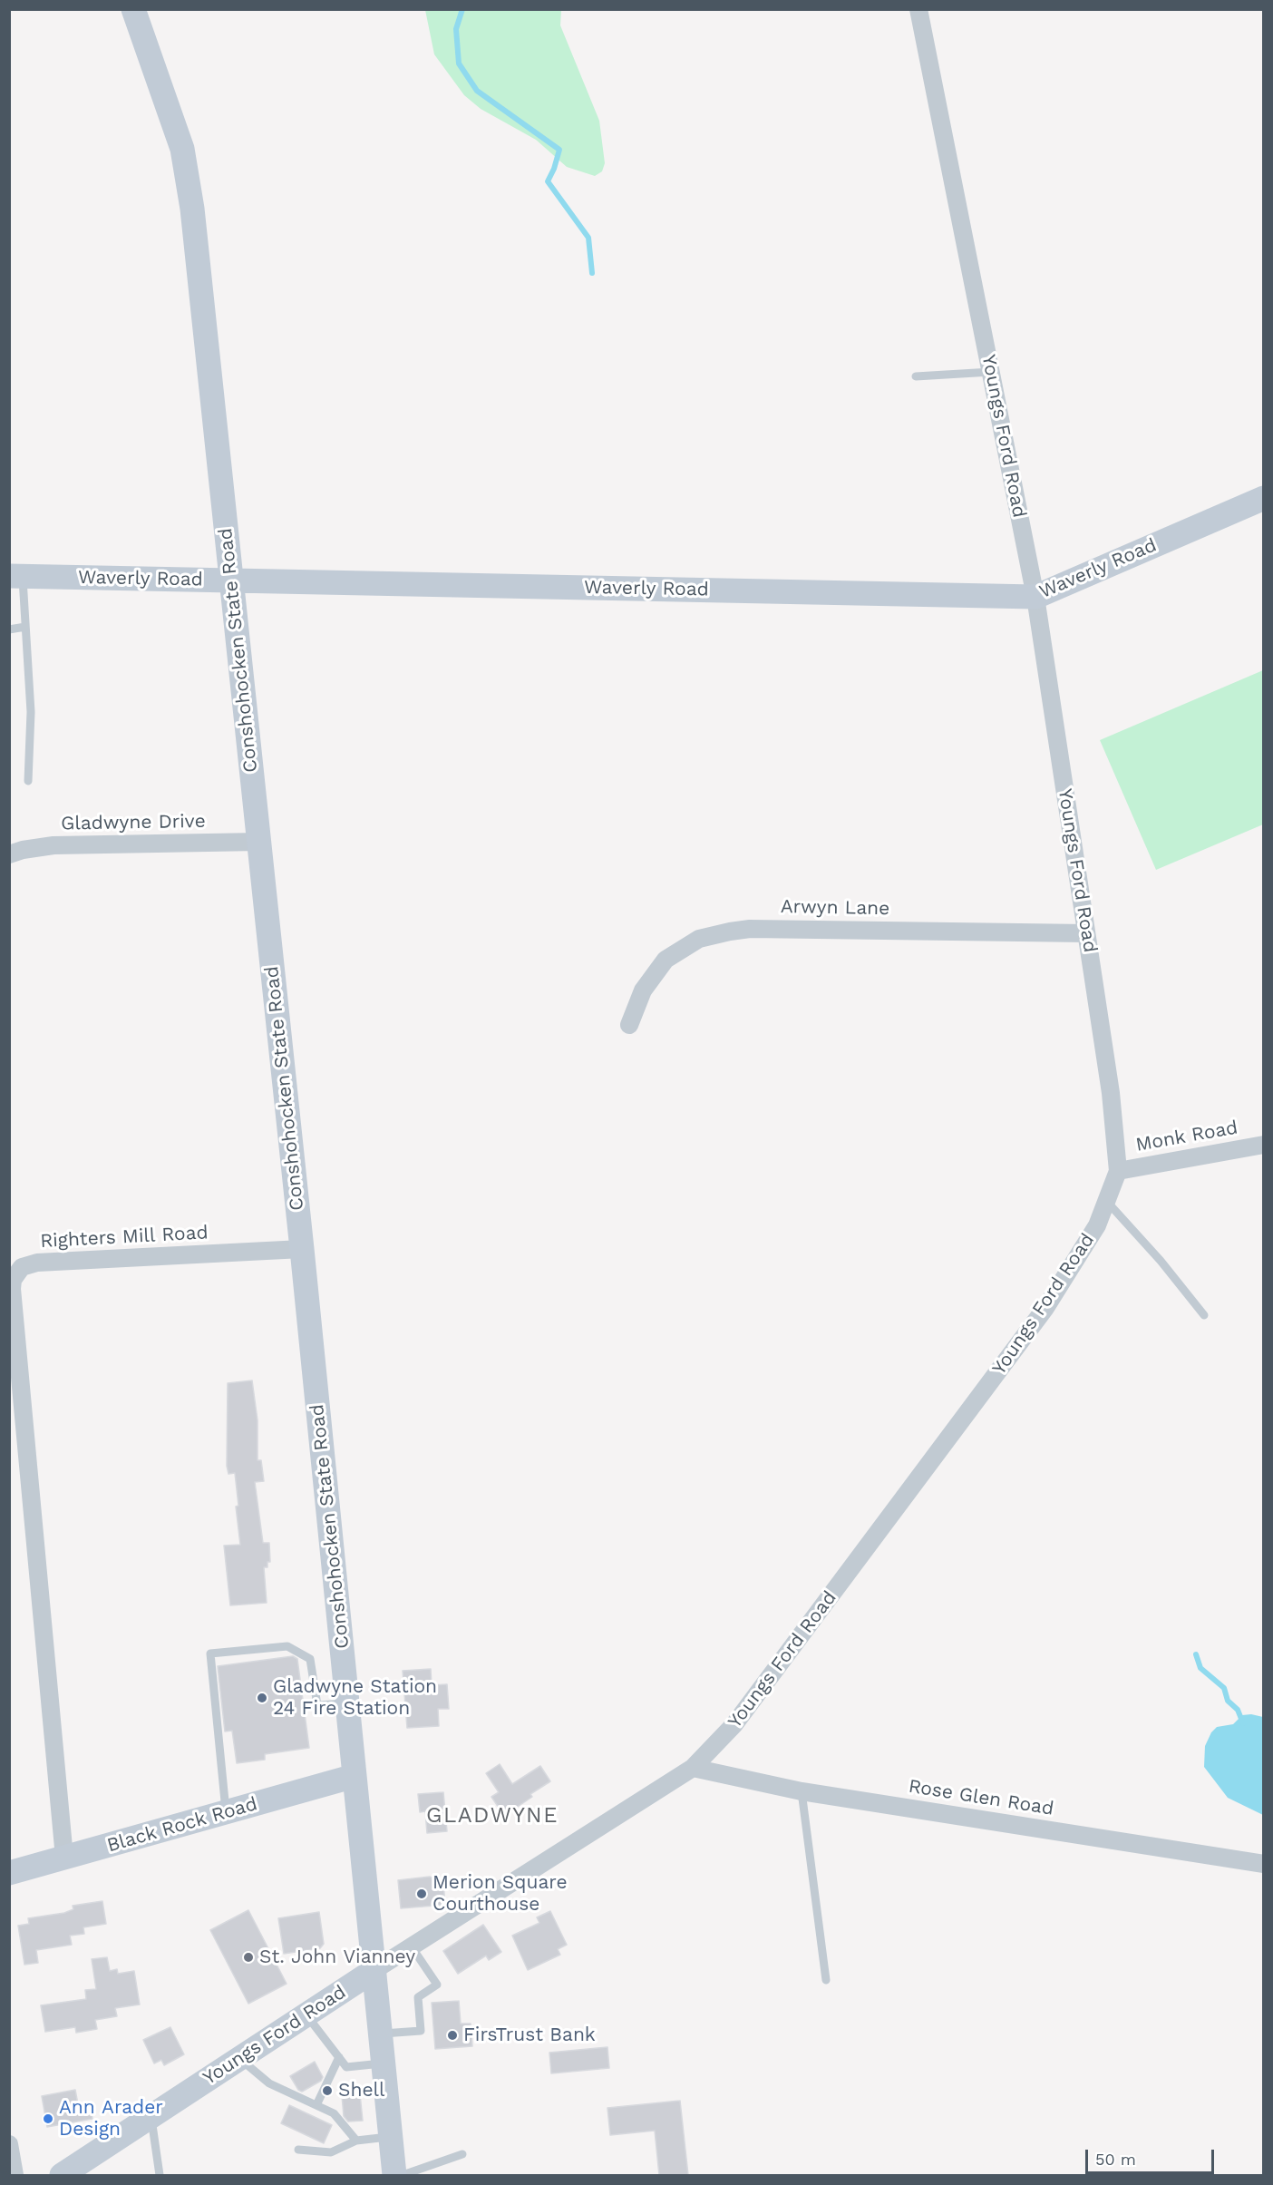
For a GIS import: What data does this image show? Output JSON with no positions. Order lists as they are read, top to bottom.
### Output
{
  "streets": {
    "main road": [
      "Youngs Ford Road",
      "Waverly Road",
      "Conshohocken State Road",
      "Black Rock Road"
    ],
    "street": [
      "Gladwyne Drive",
      "Arwyn Lane",
      "Monk Road",
      "Righters Mill Road",
      "Rose Glen Road"
    ]
  },
  "crossings": [
    ["Youngs Ford Road", "Waverly Road"],
    ["Youngs Ford Road", "Conshohocken State Road"],
    ["Youngs Ford Road", "Arwyn Lane"],
    ["Youngs Ford Road", "Monk Road"],
    ["Youngs Ford Road", "Rose Glen Road"],
    ["Waverly Road", "Conshohocken State Road"],
    ["Conshohocken State Road", "Gladwyne Drive"],
    ["Conshohocken State Road", "Righters Mill Road"],
    ["Conshohocken State Road", "Black Rock Road"],
    ["Righters Mill Road", "Black Rock Road"]
  ],
  "districts": ["GLADWYNE"],
  "places": [
    "Gladwyne Station 24 Fire Station",
    "Merion Square Courthouse",
    "St. John Vianney",
    "FirsTrust Bank",
    "Shell",
    "Ann Arader Design"
  ],
  "scale_bar": "50 m"
}
